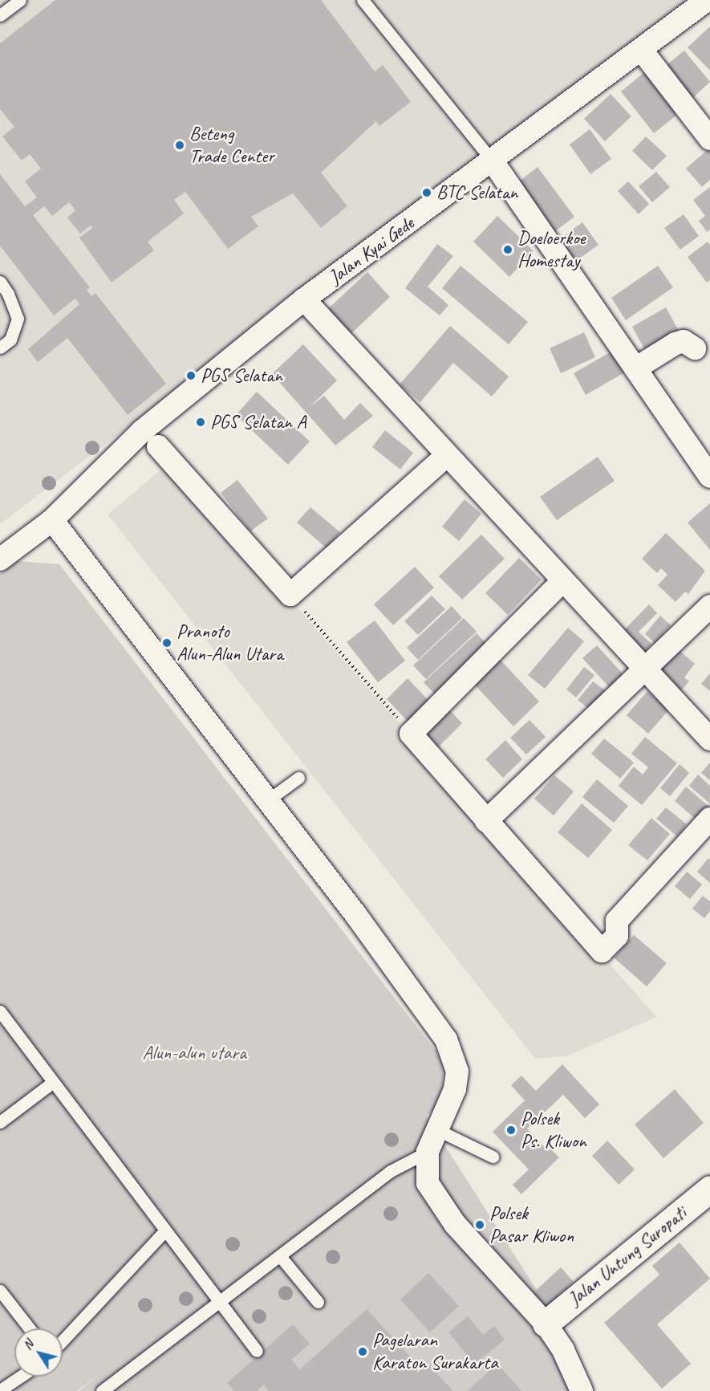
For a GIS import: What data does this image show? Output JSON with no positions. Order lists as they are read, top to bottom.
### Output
{
  "streets": {
    "street": ["Jalan Kyai Gede", "Jalan Untung Suropati"]
  },
  "parks": ["Alun-alun utara"],
  "places": [
    "Beteng Trade Center",
    "BTC Selatan",
    "Doeloerkoe Homestay",
    "PGS Selatan",
    "PGS Selatan A",
    "Pranoto Alun-Alun Utara",
    "Polsek Ps. Kliwon",
    "Polsek Pasar Kliwon",
    "Pagelaran Karaton Surakarta"
  ],
  "north": "top left"
}
